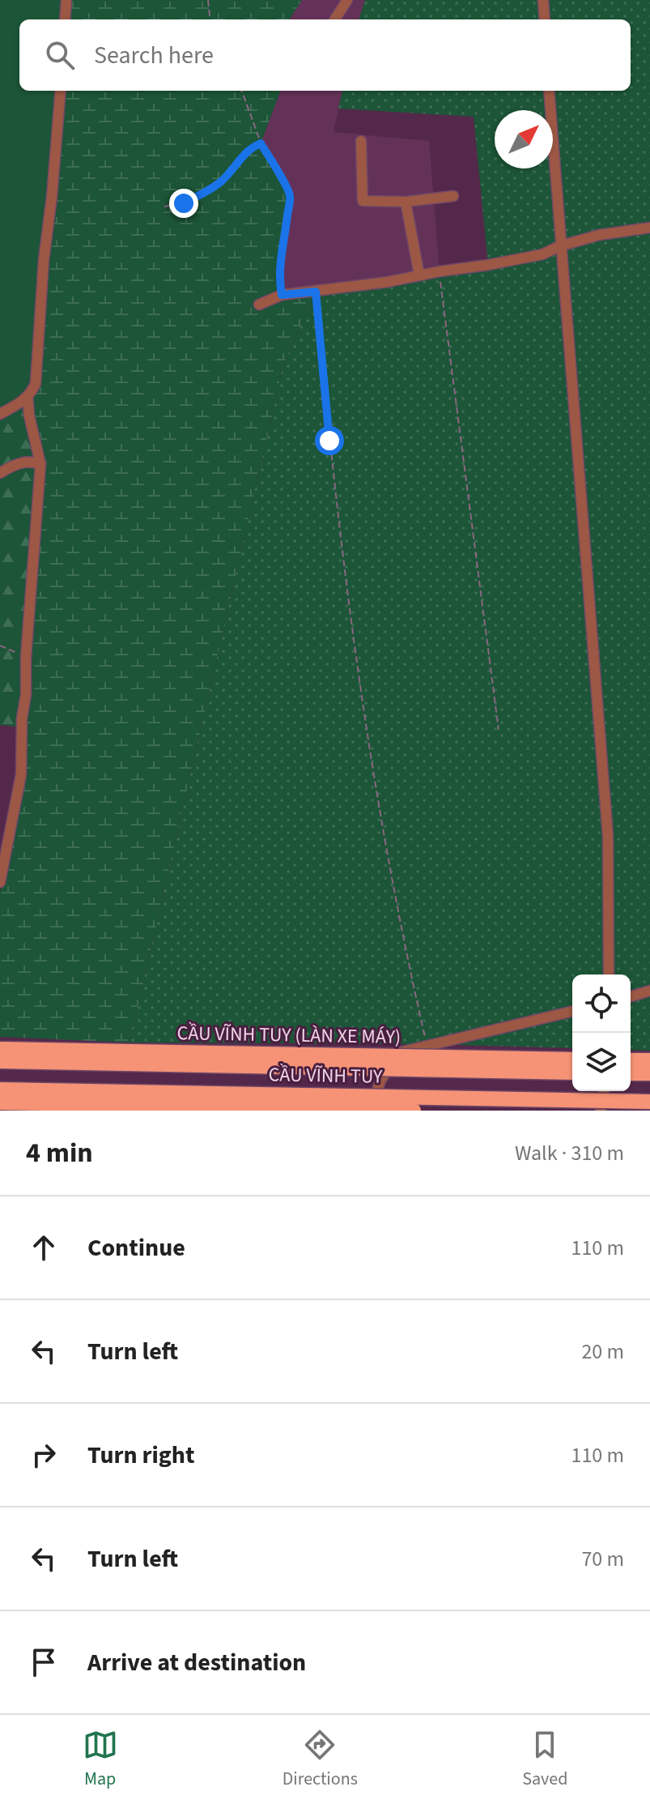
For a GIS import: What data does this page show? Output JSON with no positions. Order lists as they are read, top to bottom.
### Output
{
  "streets": {
    "highway": ["CẦU VĨNH TUY (LÀN XE MÁY)", "CẦU VĨNH TUY"]
  },
  "north": "top right",
  "page": {
    "search": "Search here",
    "heading": ["4 min", "Walk · 310 m"],
    "list": [
      ["Continue", "110 m"],
      ["Turn left", "20 m"],
      ["Turn right", "110 m"],
      ["Turn left", "70 m"],
      "Arrive at destination"
    ],
    "nav": ["Map", "Directions", "Saved"]
  }
}
